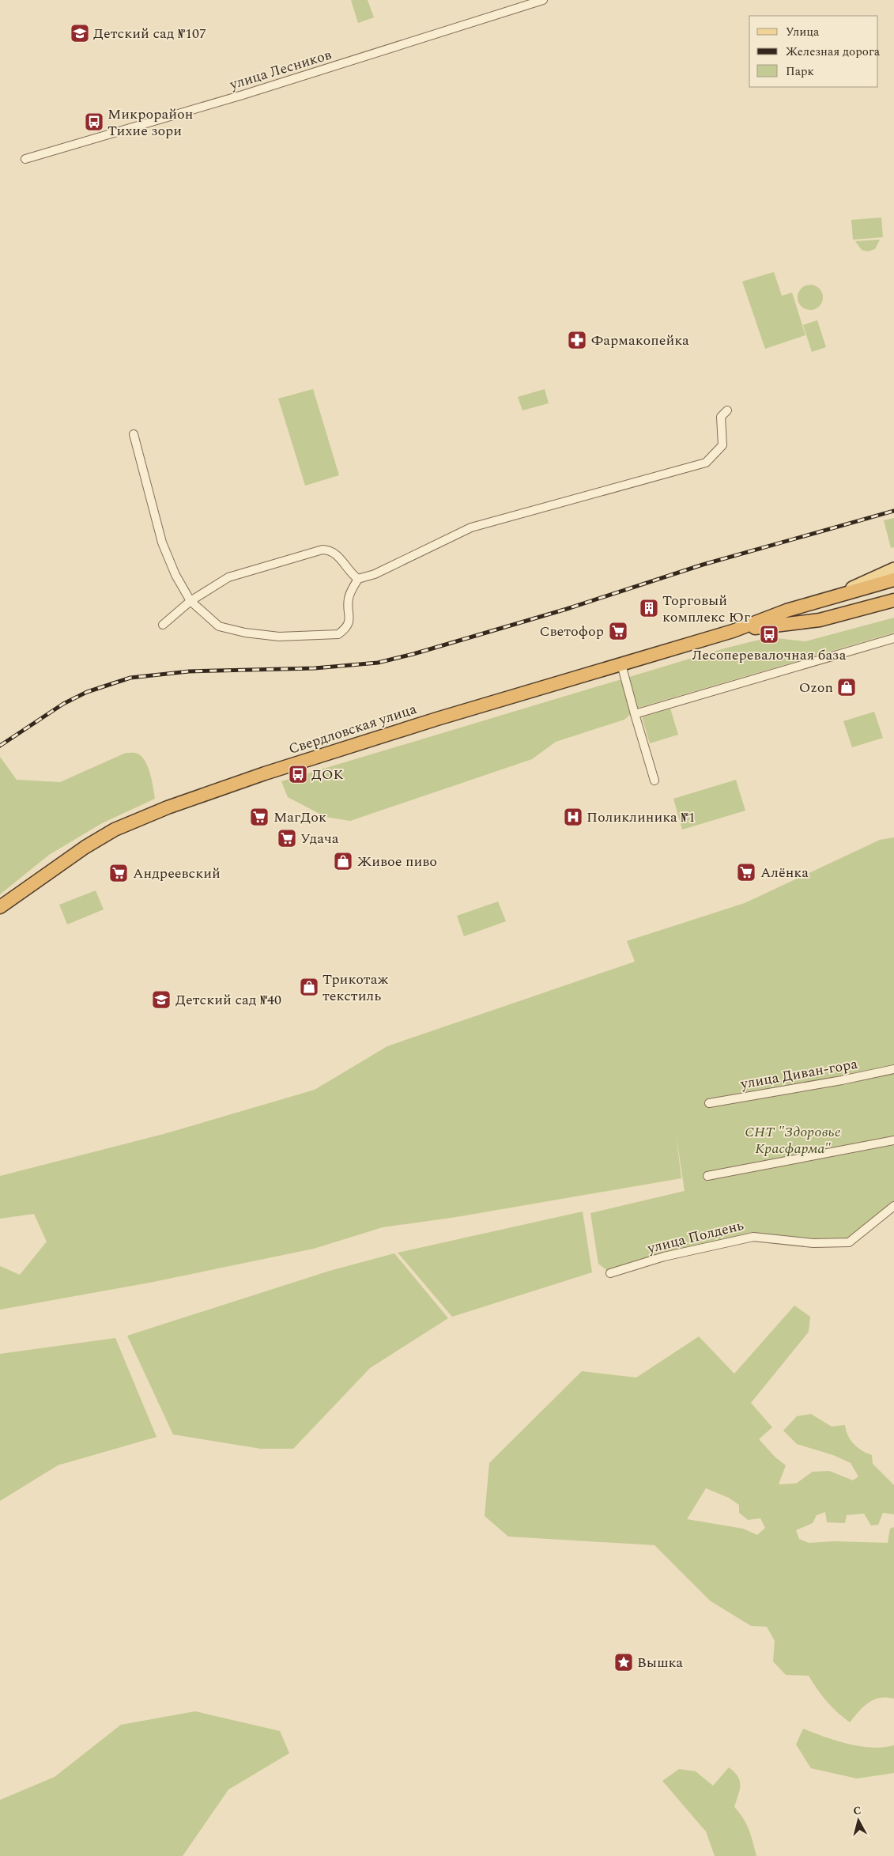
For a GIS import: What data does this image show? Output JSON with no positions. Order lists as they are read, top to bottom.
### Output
{
  "streets": {
    "highway": ["Свердловская улица"],
    "street": ["улица Лесников", "улица Диван-гора", "улица Полдень"]
  },
  "parks": ["СНТ \"Здоровье Красфарма\""],
  "places": {
    "school or university": ["Детский сад №107", "Детский сад №40"],
    "bus stop": ["Микрорайон Тихие зори", "Лесоперевалочная база", "ДОК"],
    "pharmacy": ["Фармакопейка"],
    "building": ["Торговый комплекс Юг"],
    "supermarket": [
      "Светофор",
      "МагДок",
      "Удача",
      "Алёнка",
      "Андреевский"
    ],
    "shop": ["Ozon", "Живое пиво", "Трикотаж текстиль"],
    "hospital": ["Поликлиника №1"],
    "place": ["Вышка"]
  },
  "legend": ["Улица", "Железная дорога", "Парк"],
  "north": "top"
}
